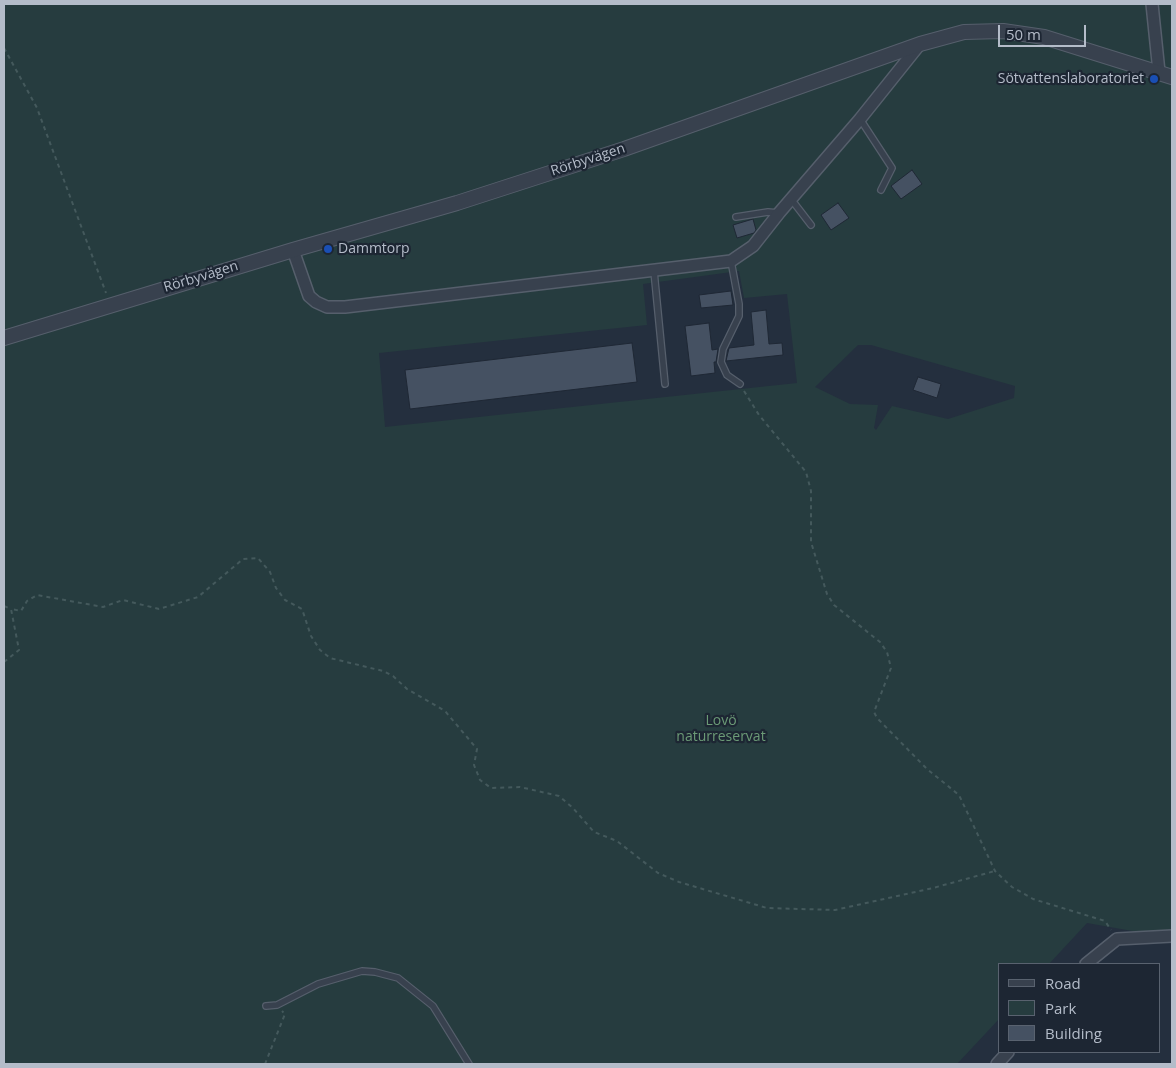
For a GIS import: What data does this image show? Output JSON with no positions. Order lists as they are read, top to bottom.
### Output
{
  "streets": {
    "street": ["Rörbyvägen"]
  },
  "parks": ["Lovö naturreservat"],
  "places": ["Sötvattenslaboratoriet", "Dammtorp"],
  "legend": ["Road", "Park", "Building"],
  "scale_bar": "50 m"
}
